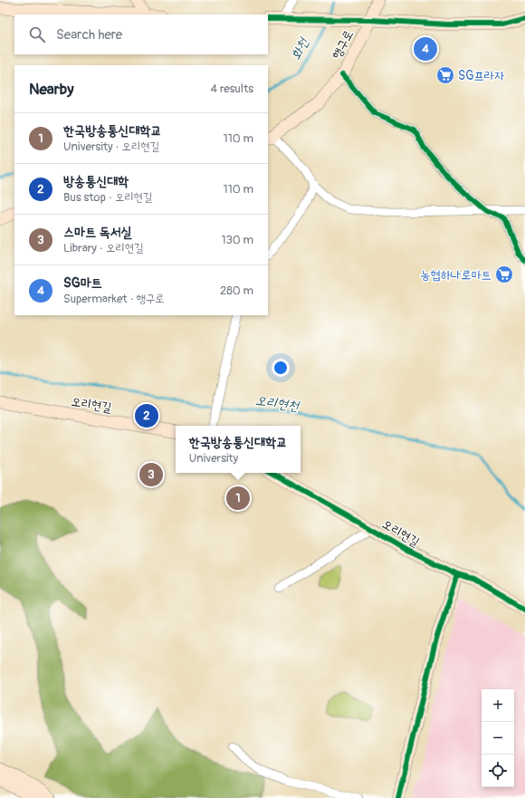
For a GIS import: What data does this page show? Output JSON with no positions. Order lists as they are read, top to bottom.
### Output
{
  "streets": {
    "street": ["행구로", "오리현길"]
  },
  "water": ["화천", "오리현천"],
  "places": {
    "supermarket": ["SG프라자", "농협하나로마트"]
  },
  "page": {
    "search": "Search here",
    "pins": [
      "4",
      "2",
      "3",
      "1"
    ],
    "heading": ["Nearby", "4 results"],
    "list": [
      {
        "mark": "1",
        "name": "한국방송통신대학교",
        "note": "University · 오리현길",
        "value": "110 m"
      },
      {
        "mark": "2",
        "name": "방송통신대학",
        "note": "Bus stop · 오리현길",
        "value": "110 m"
      },
      {
        "mark": "3",
        "name": "스마트 독서실",
        "note": "Library · 오리현길",
        "value": "130 m"
      },
      {
        "mark": "4",
        "name": "SG마트",
        "note": "Supermarket · 행구로",
        "value": "280 m"
      }
    ],
    "popup": ["한국방송통신대학교", "University"],
    "map_buttons": ["+", "−"]
  }
}
